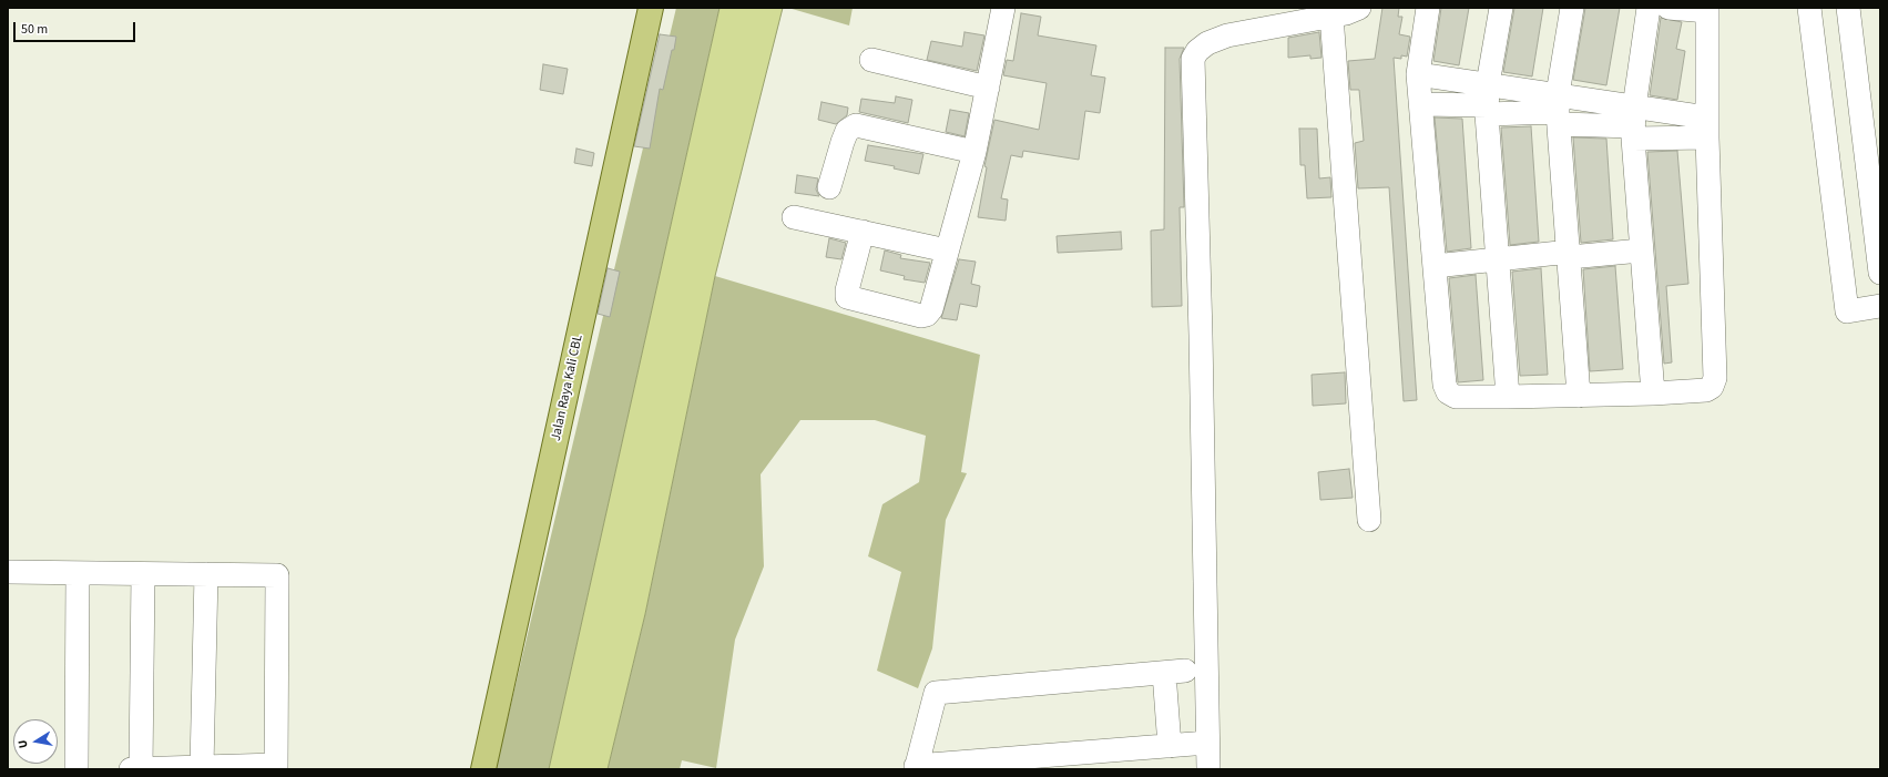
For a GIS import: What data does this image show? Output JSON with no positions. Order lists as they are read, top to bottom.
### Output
{
  "streets": {
    "main road": ["Jalan Raya Kali CBL"]
  },
  "scale_bar": "50 m",
  "north": "left"
}
